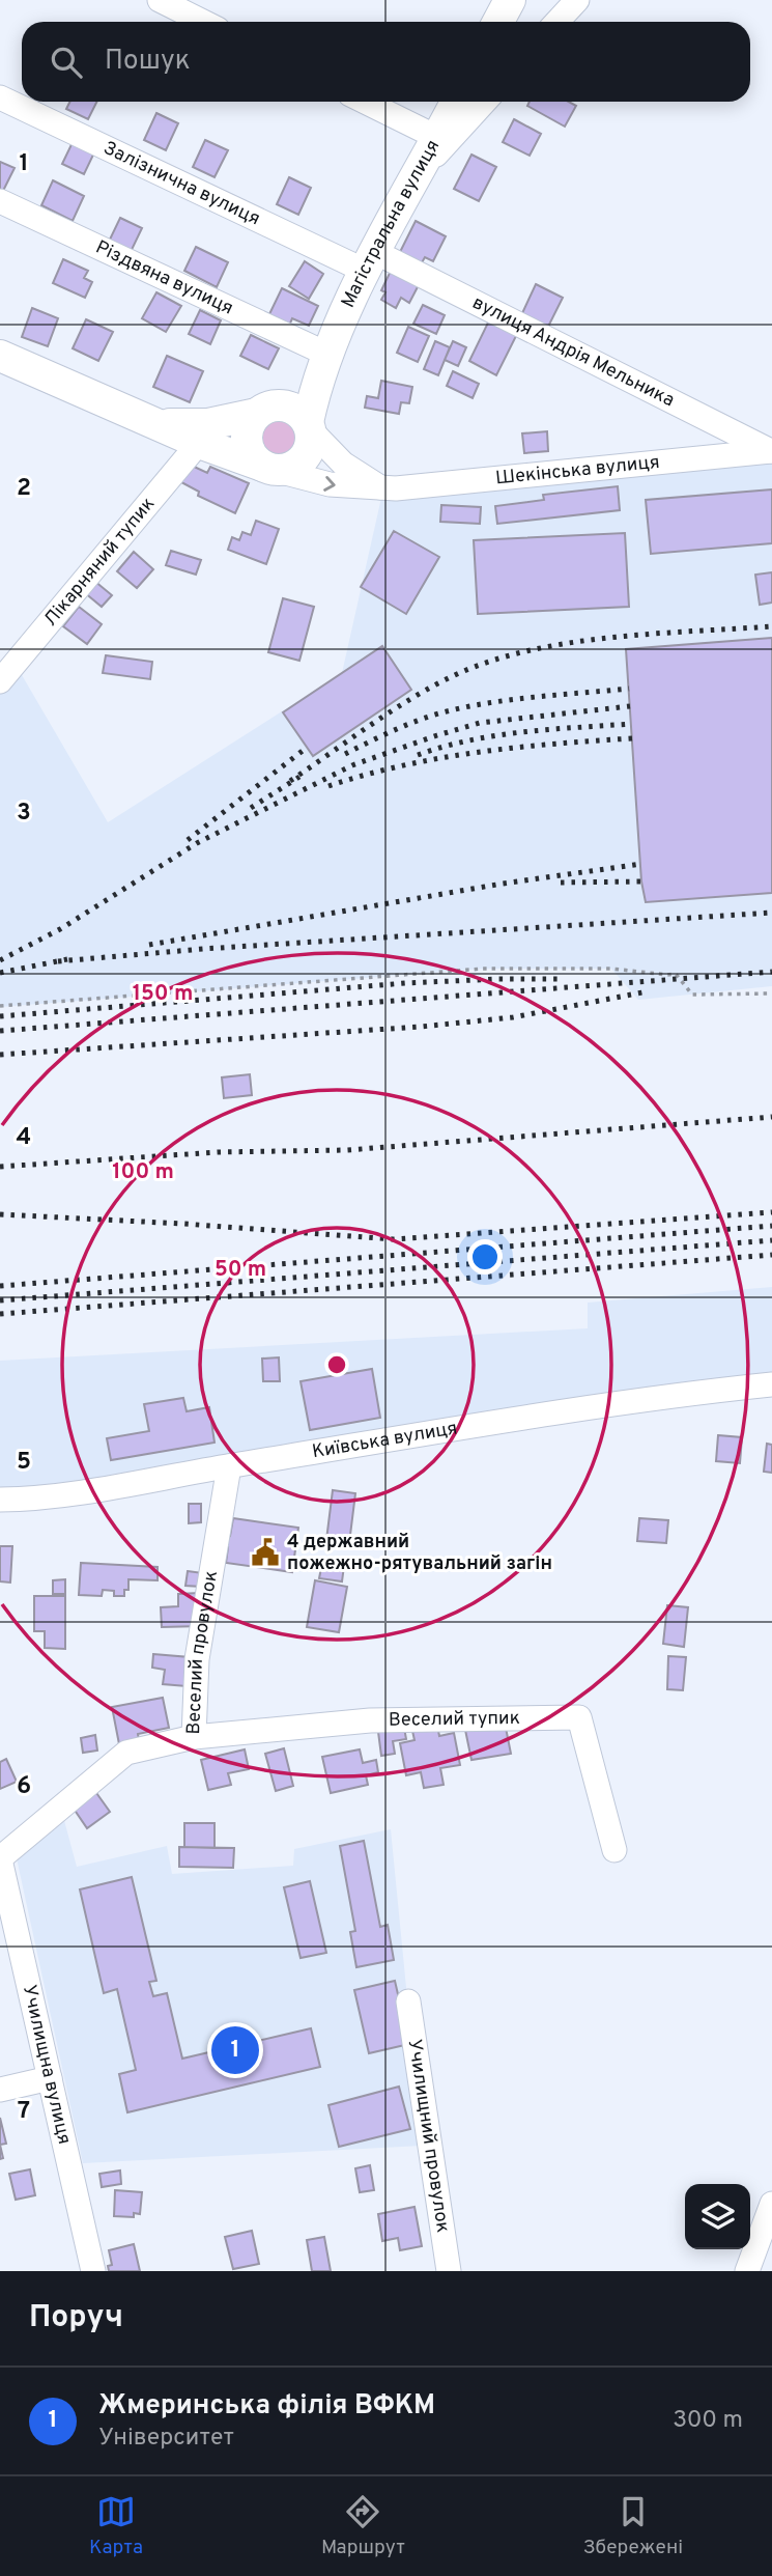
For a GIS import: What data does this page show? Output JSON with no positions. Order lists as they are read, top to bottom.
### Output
{
  "streets": {
    "main road": ["Магістральна вулиця", "Шекінська вулиця"],
    "street": [
      "Залізнична вулиця",
      "Різдвяна вулиця",
      "вулиця Андрія Мельника",
      "Лікарняний тупик",
      "Київська вулиця",
      "Веселий провулок",
      "Веселий тупик",
      "Училищна вулиця",
      "Училищний провулок"
    ]
  },
  "crossings": [
    ["Залізнична вулиця", "Магістральна вулиця"],
    ["Залізнична вулиця", "вулиця Андрія Мельника"],
    ["Магістральна вулиця", "Різдвяна вулиця"],
    ["Магістральна вулиця", "вулиця Андрія Мельника"],
    ["Магістральна вулиця", "Шекінська вулиця"],
    ["вулиця Андрія Мельника", "Шекінська вулиця"],
    ["Шекінська вулиця", "Лікарняний тупик"],
    ["Київська вулиця", "Веселий провулок"],
    ["Веселий провулок", "Веселий тупик"],
    ["Веселий провулок", "Училищна вулиця"]
  ],
  "places": {
    "public building": ["4 державний пожежно-рятувальний загін"]
  },
  "page": {
    "search": "Пошук",
    "pins": "1",
    "heading": "Поруч",
    "list": [
      {
        "mark": "1",
        "name": "Жмеринська філія ВФКМ",
        "note": "Університет",
        "value": "300 m"
      }
    ],
    "nav": ["Карта", "Маршрут", "Збережені"]
  },
  "grid": {
    "rows": [
      "1",
      "2",
      "3",
      "4",
      "5",
      "6",
      "7"
    ]
  },
  "rings": ["150 m", "100 m", "50 m"]
}
